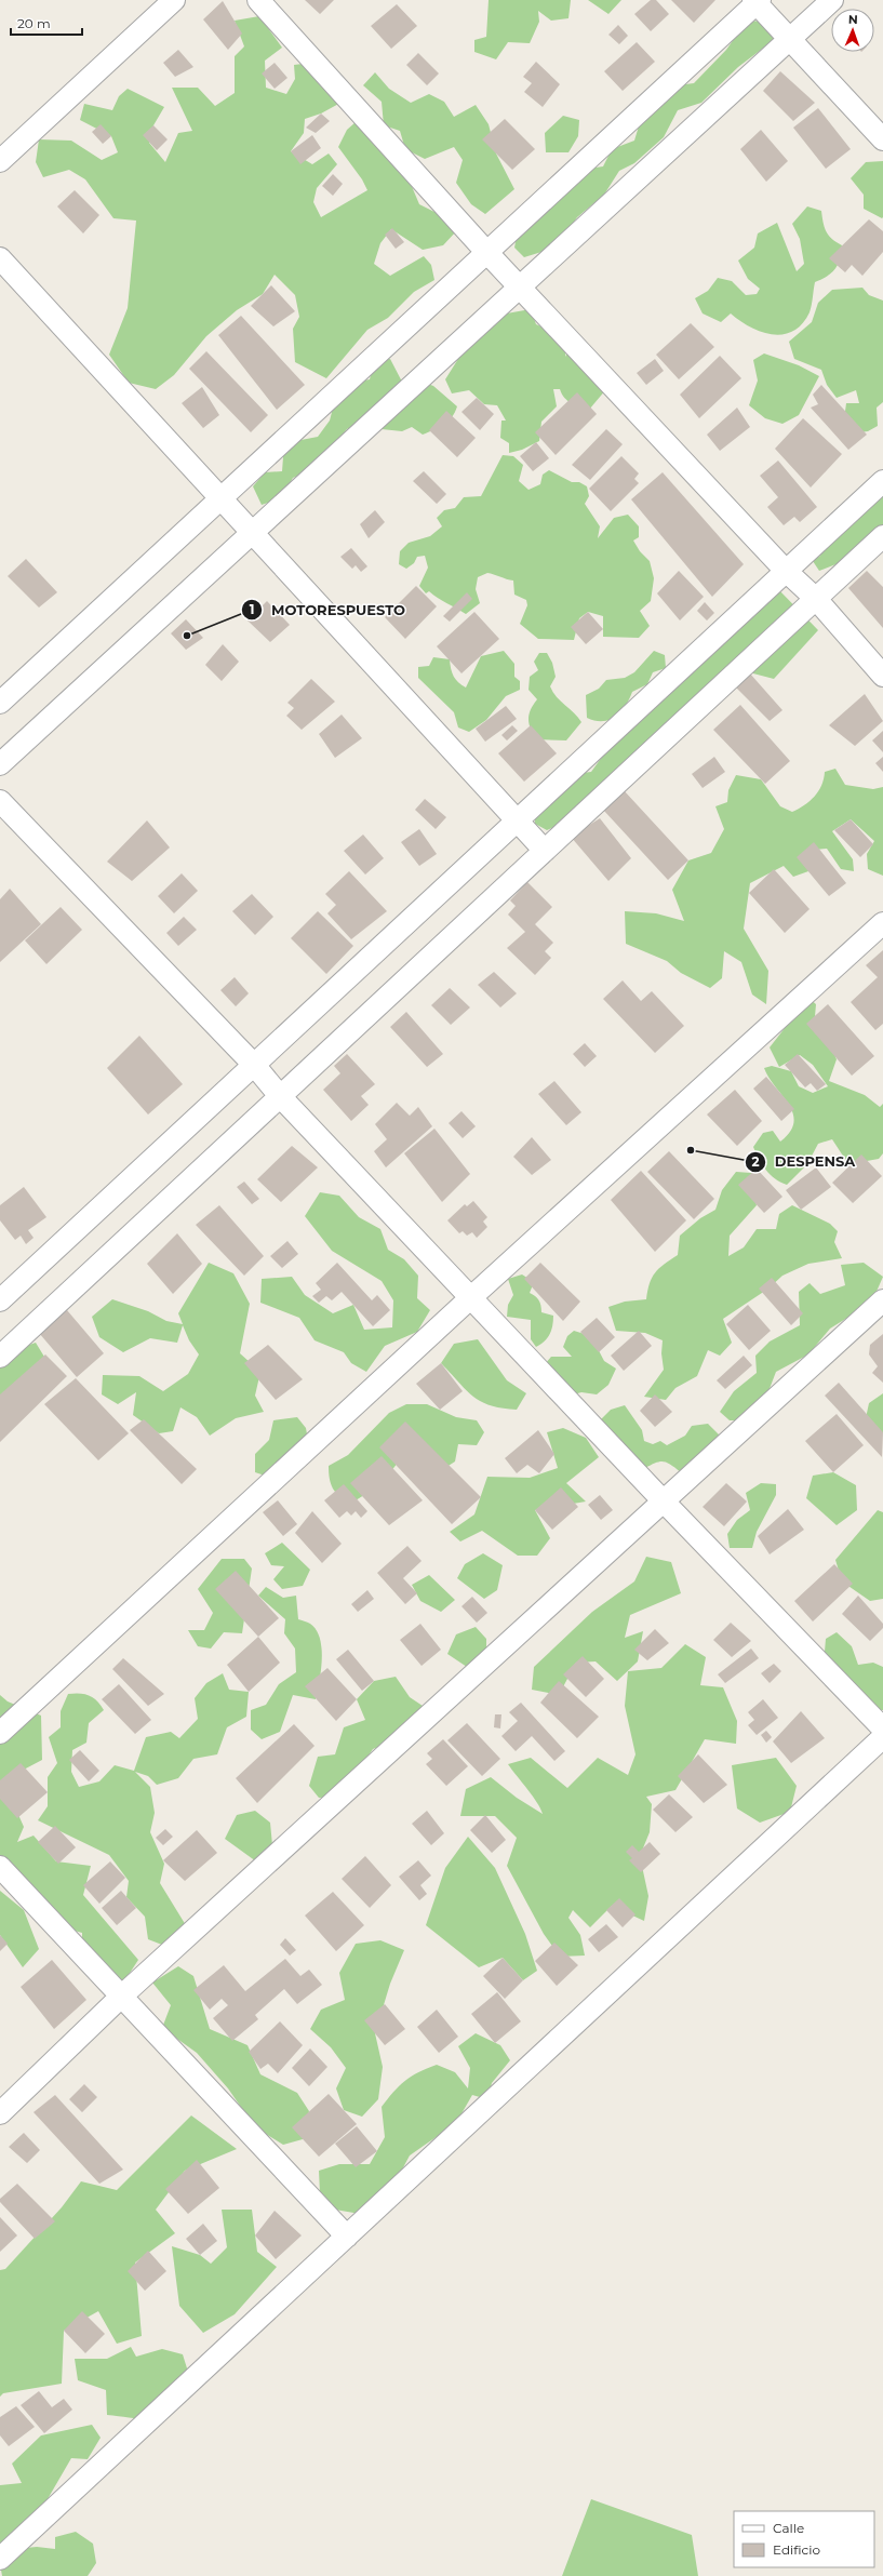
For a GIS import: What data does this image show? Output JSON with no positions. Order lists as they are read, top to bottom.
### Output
{
  "places": ["MOTORESPUESTO", "DESPENSA"],
  "legend": ["Calle", "Edificio"],
  "scale_bar": "20 m",
  "north": "top"
}
